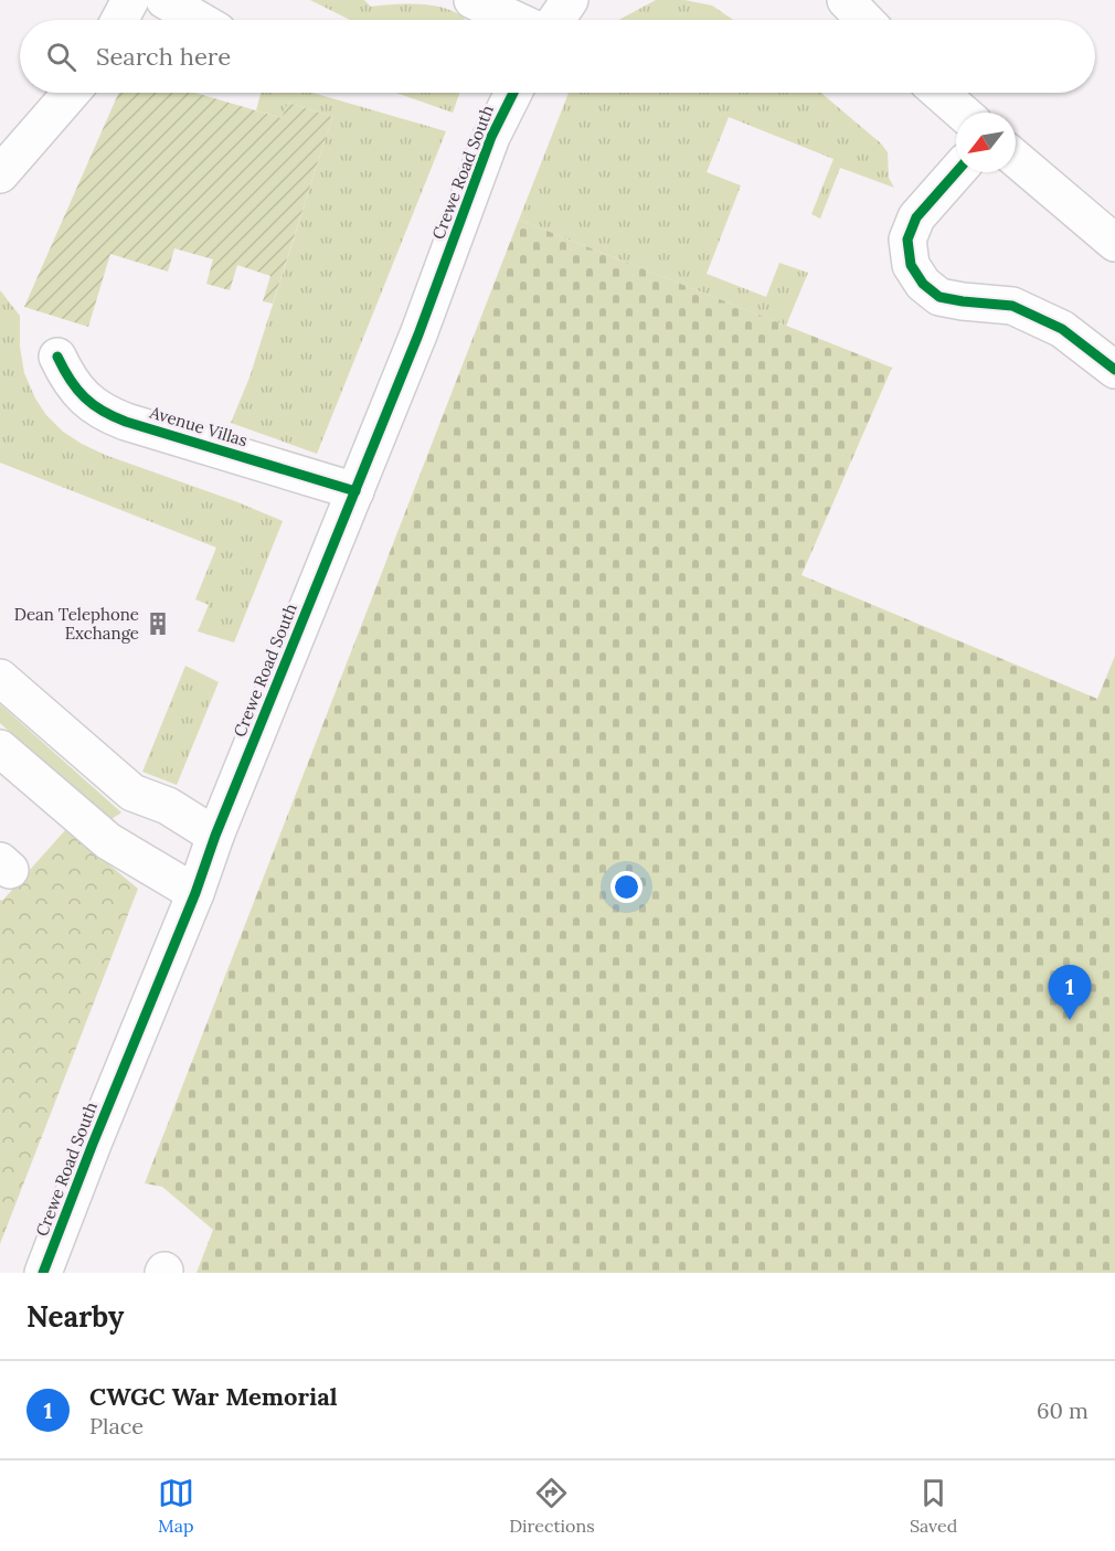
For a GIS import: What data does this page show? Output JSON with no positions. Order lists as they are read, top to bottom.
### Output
{
  "streets": {
    "street": ["Crewe Road South", "Avenue Villas"]
  },
  "crossings": [
    ["Crewe Road South", "Avenue Villas"]
  ],
  "places": {
    "building": ["Dean Telephone Exchange"]
  },
  "north": "bottom left",
  "page": {
    "search": "Search here",
    "pins": "1",
    "heading": "Nearby",
    "list": [
      {
        "mark": "1",
        "name": "CWGC War Memorial",
        "note": "Place",
        "value": "60 m"
      }
    ],
    "nav": ["Map", "Directions", "Saved"]
  }
}
